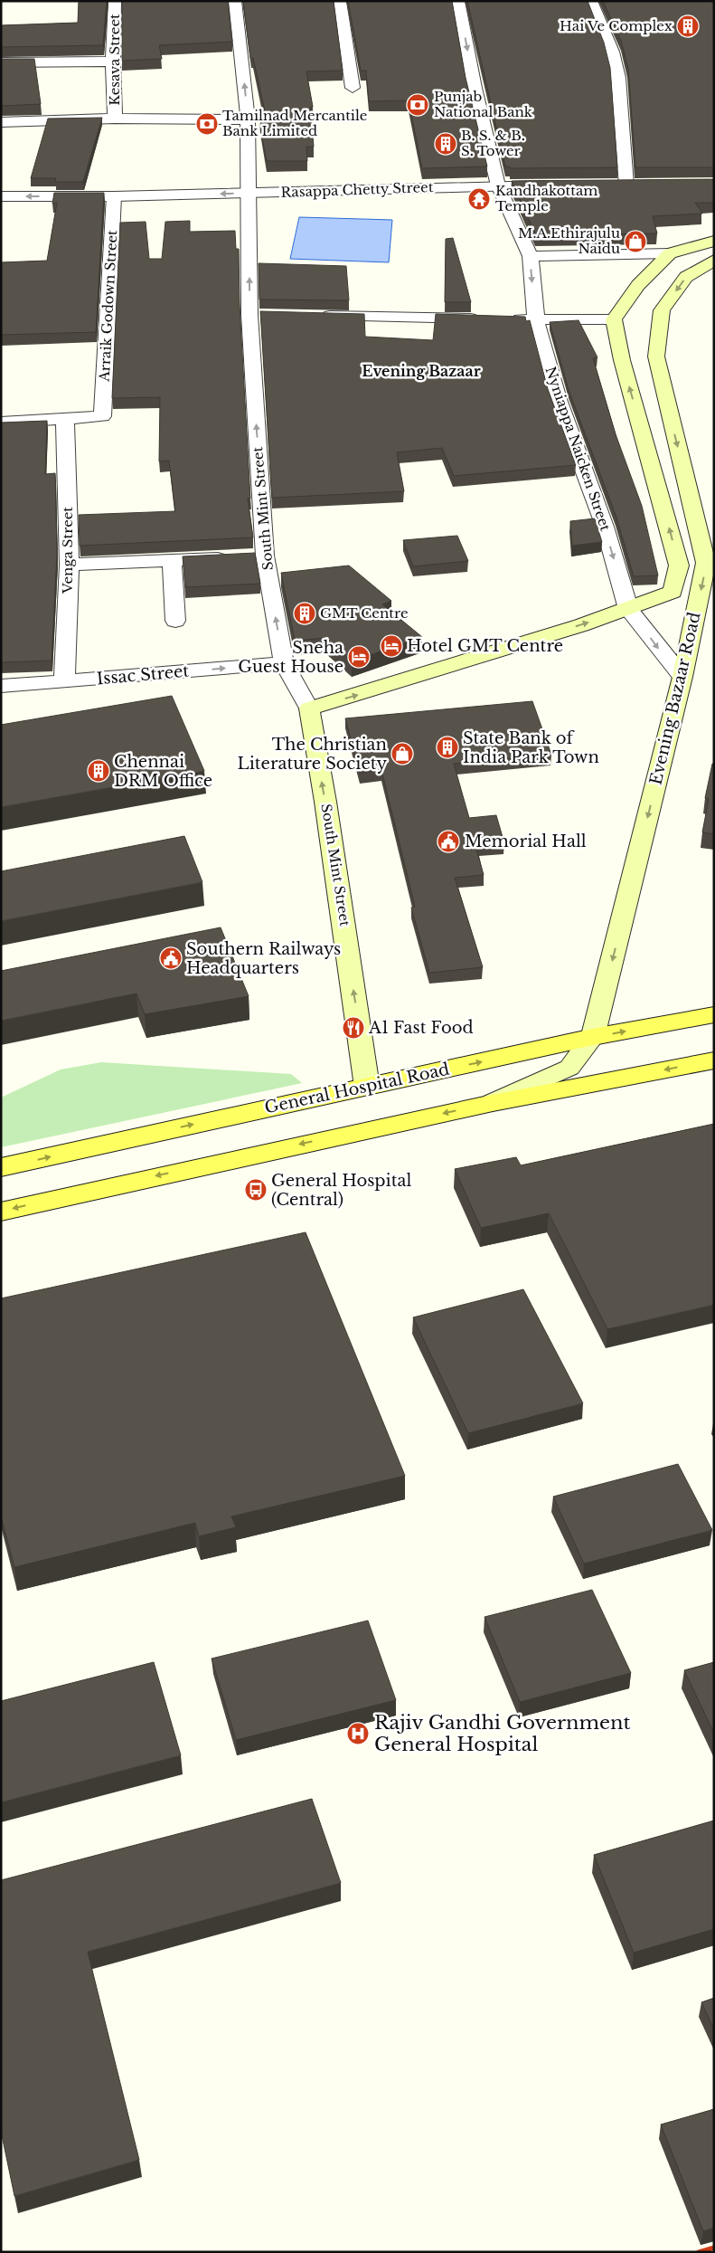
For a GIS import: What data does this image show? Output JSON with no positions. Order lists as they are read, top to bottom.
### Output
{
  "streets": {
    "main road": ["South Mint Street", "Evening Bazaar Road", "General Hospital Road"],
    "street": [
      "Kesava Street",
      "Rasappa Chetty Street",
      "Arraik Godown Street",
      "Nyniappa Naicken Street",
      "Venga Street",
      "Issac Street"
    ]
  },
  "crossings": [
    ["Rasappa Chetty Street", "Arraik Godown Street"],
    ["Rasappa Chetty Street", "Nyniappa Naicken Street"],
    ["Rasappa Chetty Street", "South Mint Street"],
    ["Arraik Godown Street", "Venga Street"],
    ["Nyniappa Naicken Street", "Evening Bazaar Road"],
    ["South Mint Street", "Issac Street"],
    ["South Mint Street", "General Hospital Road"],
    ["Venga Street", "Issac Street"],
    ["Evening Bazaar Road", "General Hospital Road"]
  ],
  "one_way": ["South Mint Street"],
  "districts": ["Evening Bazaar"],
  "places": {
    "building": [
      "Hai Ve Complex",
      "B. S. & B. S. Tower",
      "GMT Centre",
      "State Bank of India Park Town",
      "Chennai DRM Office"
    ],
    "bank": ["Punjab National Bank", "Tamilnad Mercantile Bank Limited"],
    "temple": ["Kandhakottam Temple"],
    "shop": ["M.A.Ethirajulu Naidu", "The Christian Literature Society"],
    "hotel": ["Hotel GMT Centre", "Sneha Guest House"],
    "public building": ["Memorial Hall", "Southern Railways Headquarters"],
    "restaurant": ["A1 Fast Food"],
    "bus stop": ["General Hospital (Central)"],
    "hospital": ["Rajiv Gandhi Government General Hospital"]
  }
}
